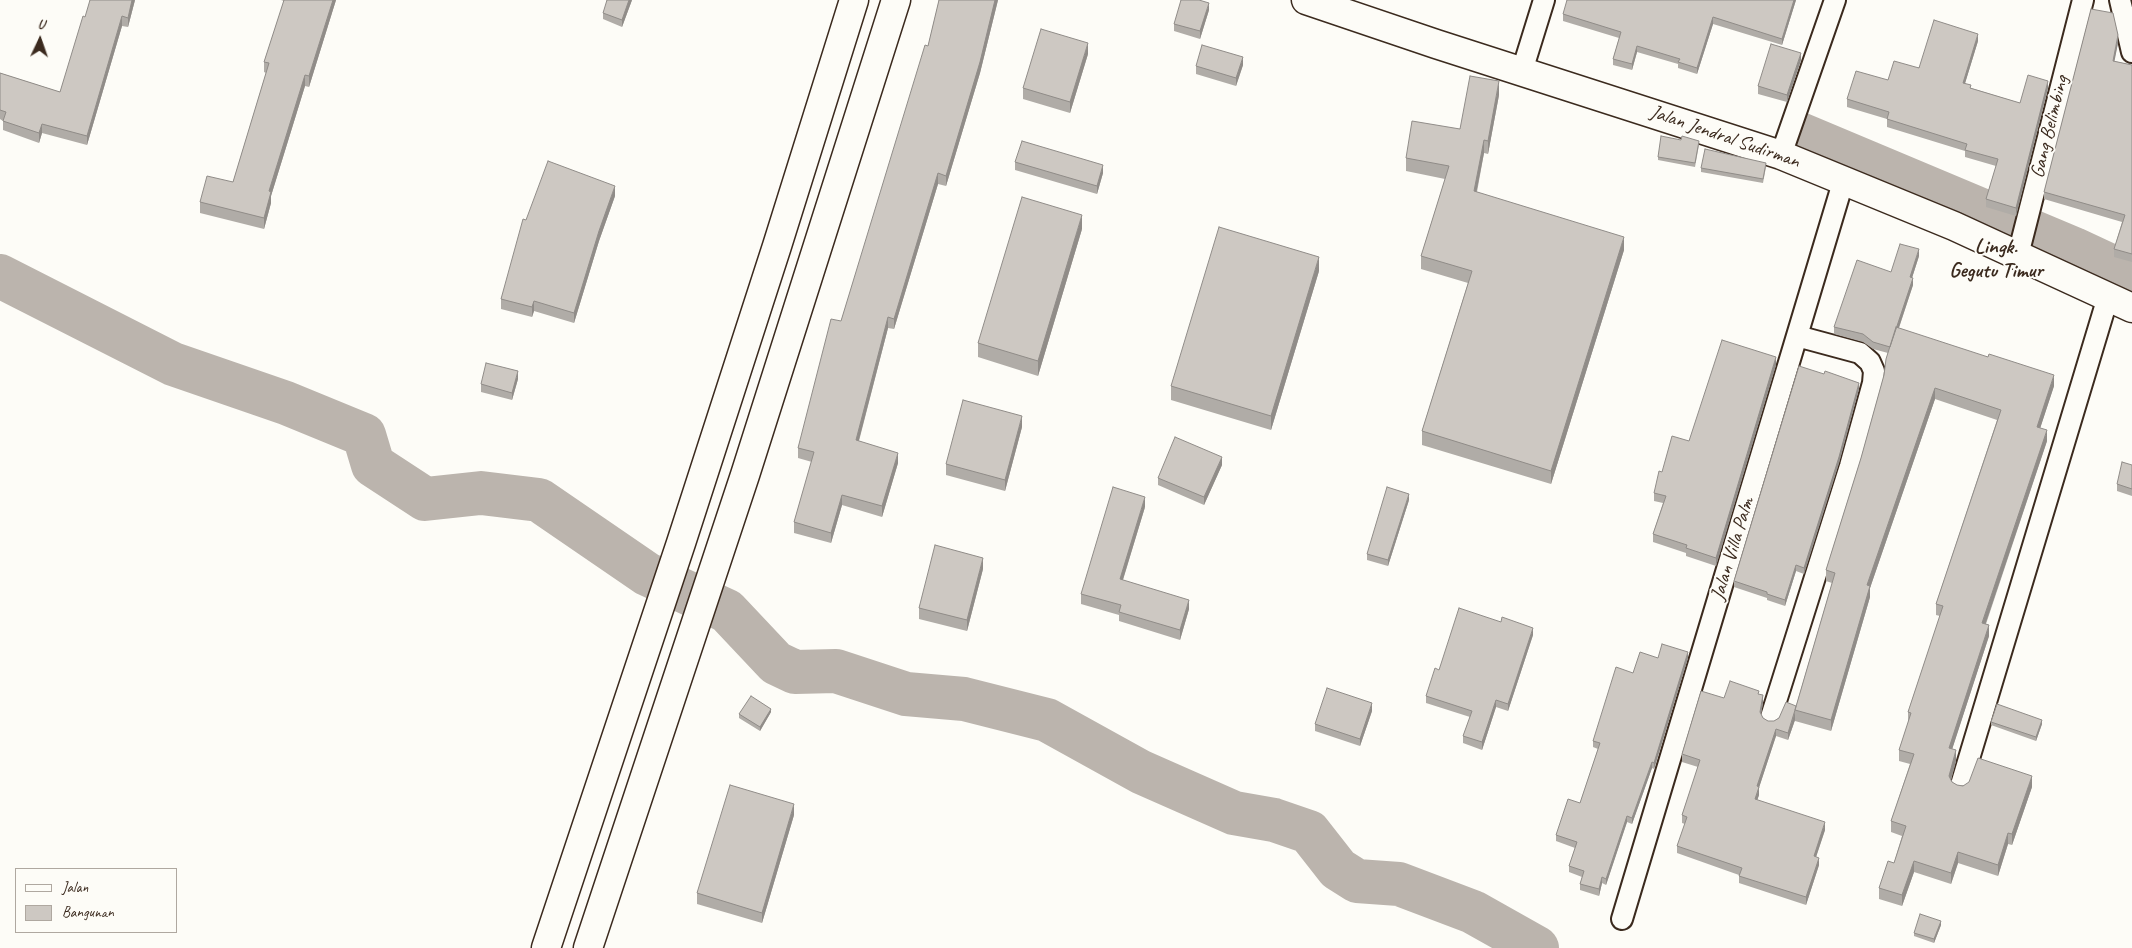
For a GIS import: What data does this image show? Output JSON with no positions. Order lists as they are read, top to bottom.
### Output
{
  "streets": {
    "main road": ["Jalan Jendral Sudirman"],
    "street": ["Gang Belimbing", "Jalan Villa Palm"]
  },
  "crossings": [
    ["Gang Belimbing", "Jalan Jendral Sudirman"],
    ["Jalan Jendral Sudirman", "Jalan Villa Palm"]
  ],
  "districts": ["Lingk. Gegutu Timur"],
  "legend": ["Jalan", "Bangunan"],
  "north": "top"
}
